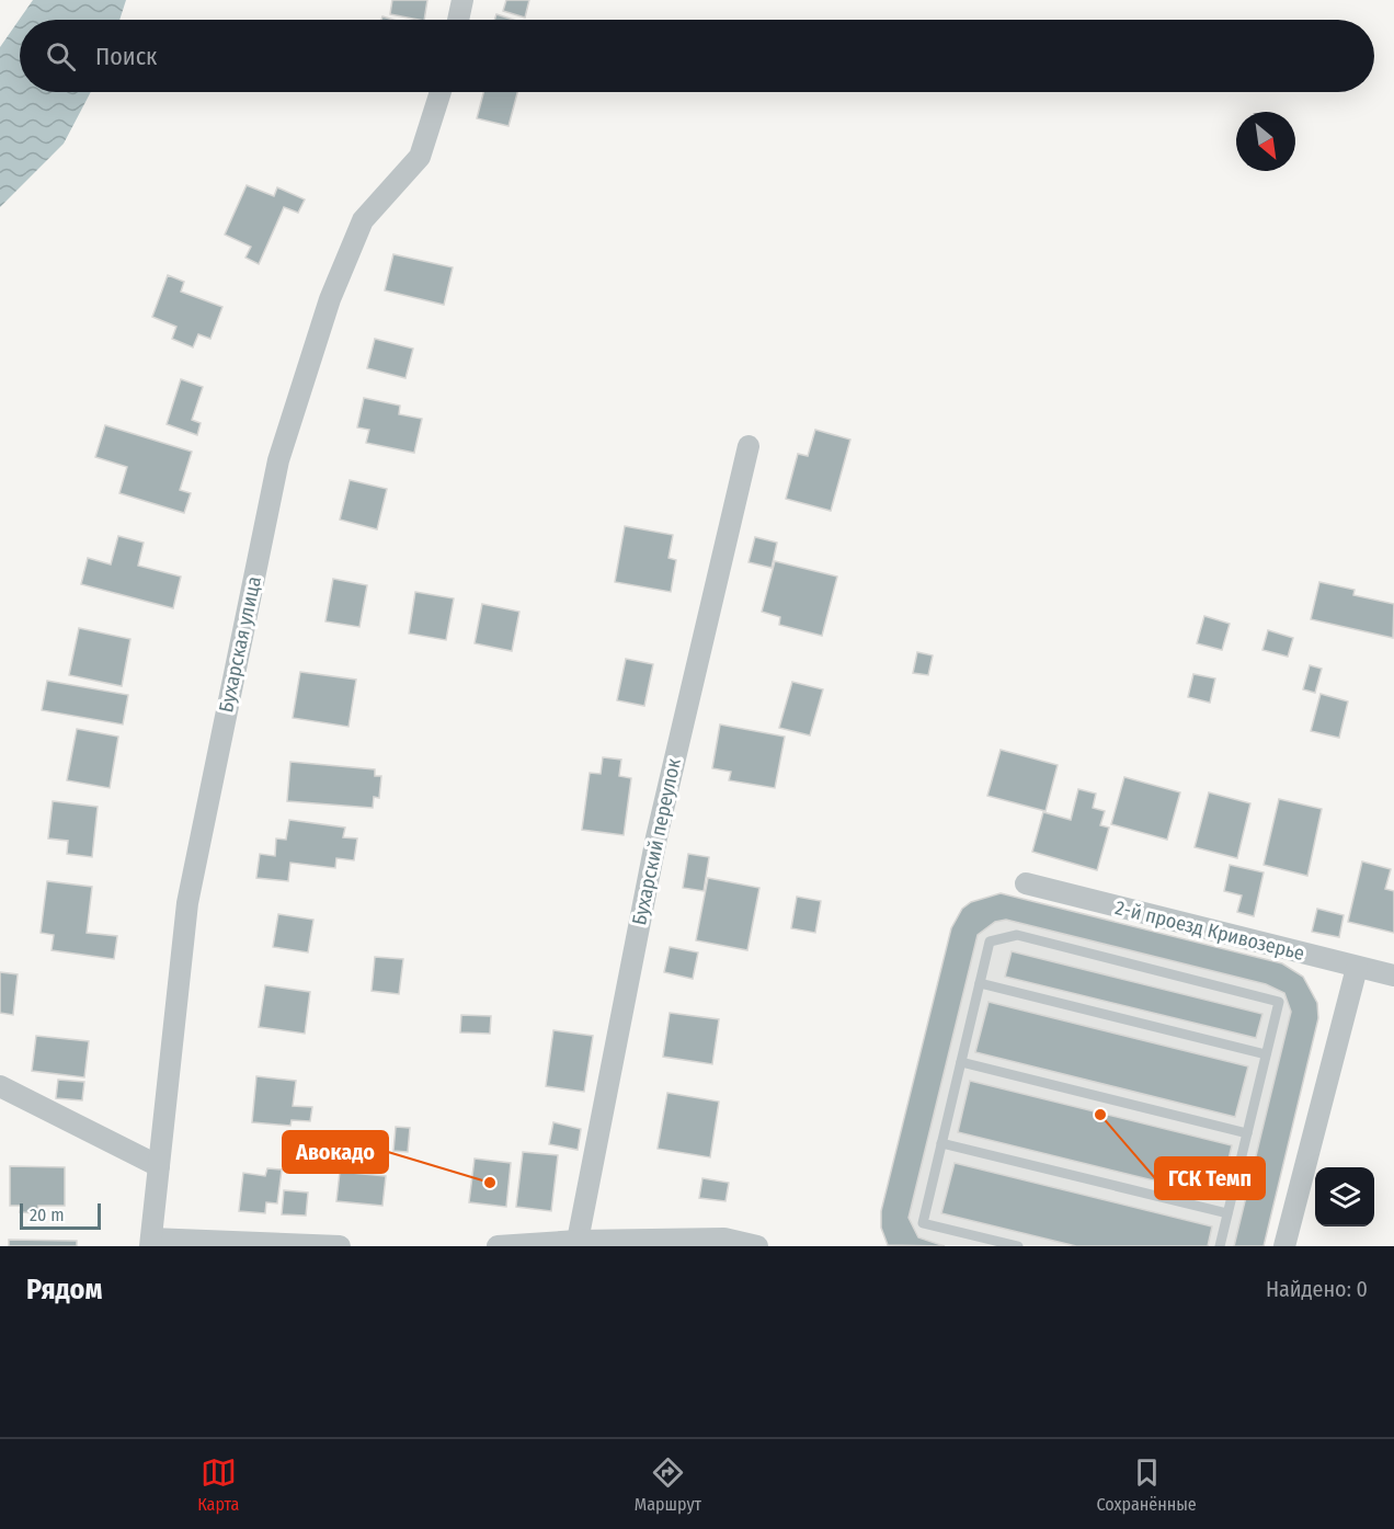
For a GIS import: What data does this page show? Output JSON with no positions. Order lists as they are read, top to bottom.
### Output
{
  "streets": {
    "street": ["Бухарская улица", "Бухарский переулок", "2-й проезд Кривозерье"]
  },
  "places": ["ГСК Темп", "Авокадо"],
  "scale_bar": "20 m",
  "north": "bottom right",
  "page": {
    "search": "Поиск",
    "scale": "20 m",
    "heading": ["Рядом", "Найдено: 0"],
    "nav": ["Карта", "Маршрут", "Сохранённые"]
  }
}
